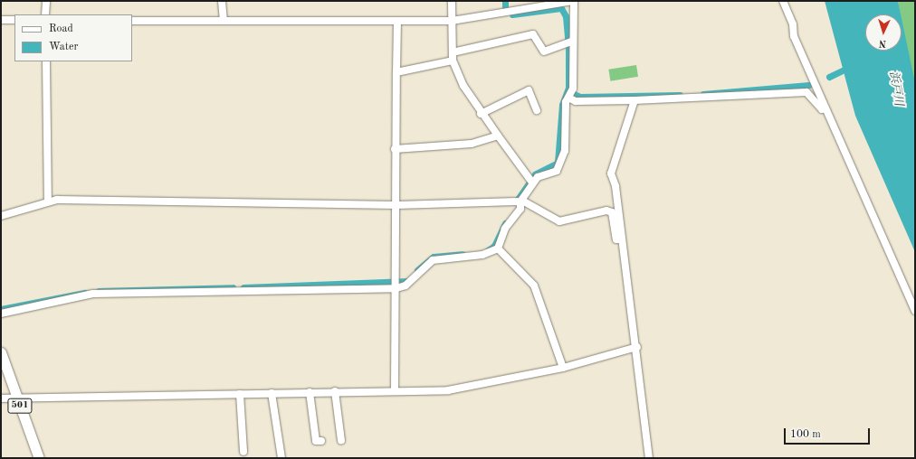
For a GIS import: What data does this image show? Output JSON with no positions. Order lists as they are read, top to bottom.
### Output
{
  "streets": {
    "highway": ["501"]
  },
  "water": ["浜戸川"],
  "legend": ["Road", "Water"],
  "scale_bar": "100 m",
  "north": "bottom"
}
